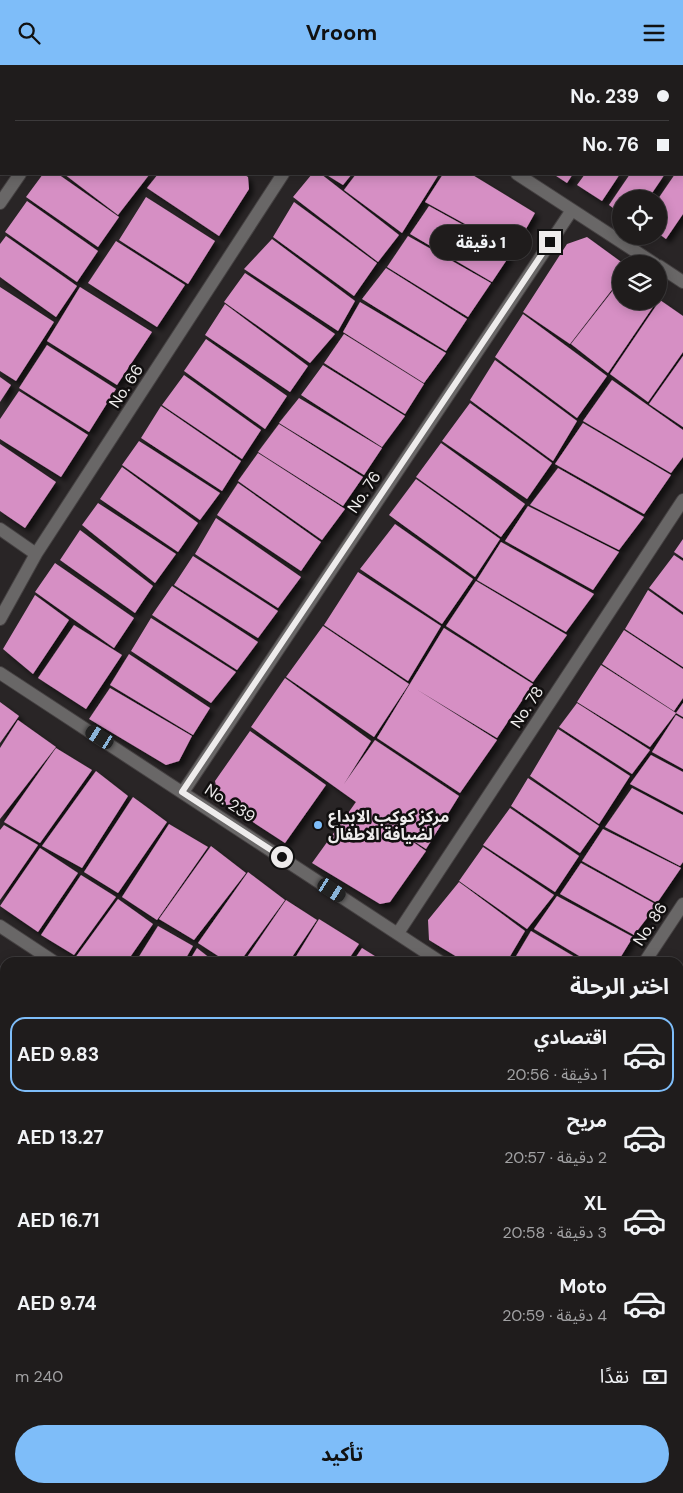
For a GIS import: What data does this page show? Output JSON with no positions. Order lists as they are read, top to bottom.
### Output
{
  "streets": {
    "street": [
      "No. 66",
      "No. 76",
      "No. 78",
      "No. 239",
      "No. 86"
    ]
  },
  "crossings": [
    ["No. 76", "No. 239"],
    ["No. 78", "No. 239"]
  ],
  "places": ["مركز كوكب الابداع لضيافة الاطفال"],
  "page": {
    "header": "Vroom",
    "banner": ["No. 239", "No. 76"],
    "bubble": "1 دقيقة",
    "heading": "اختر الرحلة",
    "list": [
      {
        "name": "اقتصادي",
        "note": "1 دقيقة · 20:56",
        "value": "AED 9.83"
      },
      {
        "name": "مريح",
        "note": "2 دقيقة · 20:57",
        "value": "AED 13.27"
      },
      {
        "name": "XL",
        "note": "3 دقيقة · 20:58",
        "value": "AED 16.71"
      },
      {
        "name": "Moto",
        "note": "4 دقيقة · 20:59",
        "value": "AED 9.74"
      }
    ],
    "pay": ["نقدًا", "240 m"],
    "buttons": "تأكيد"
  }
}
